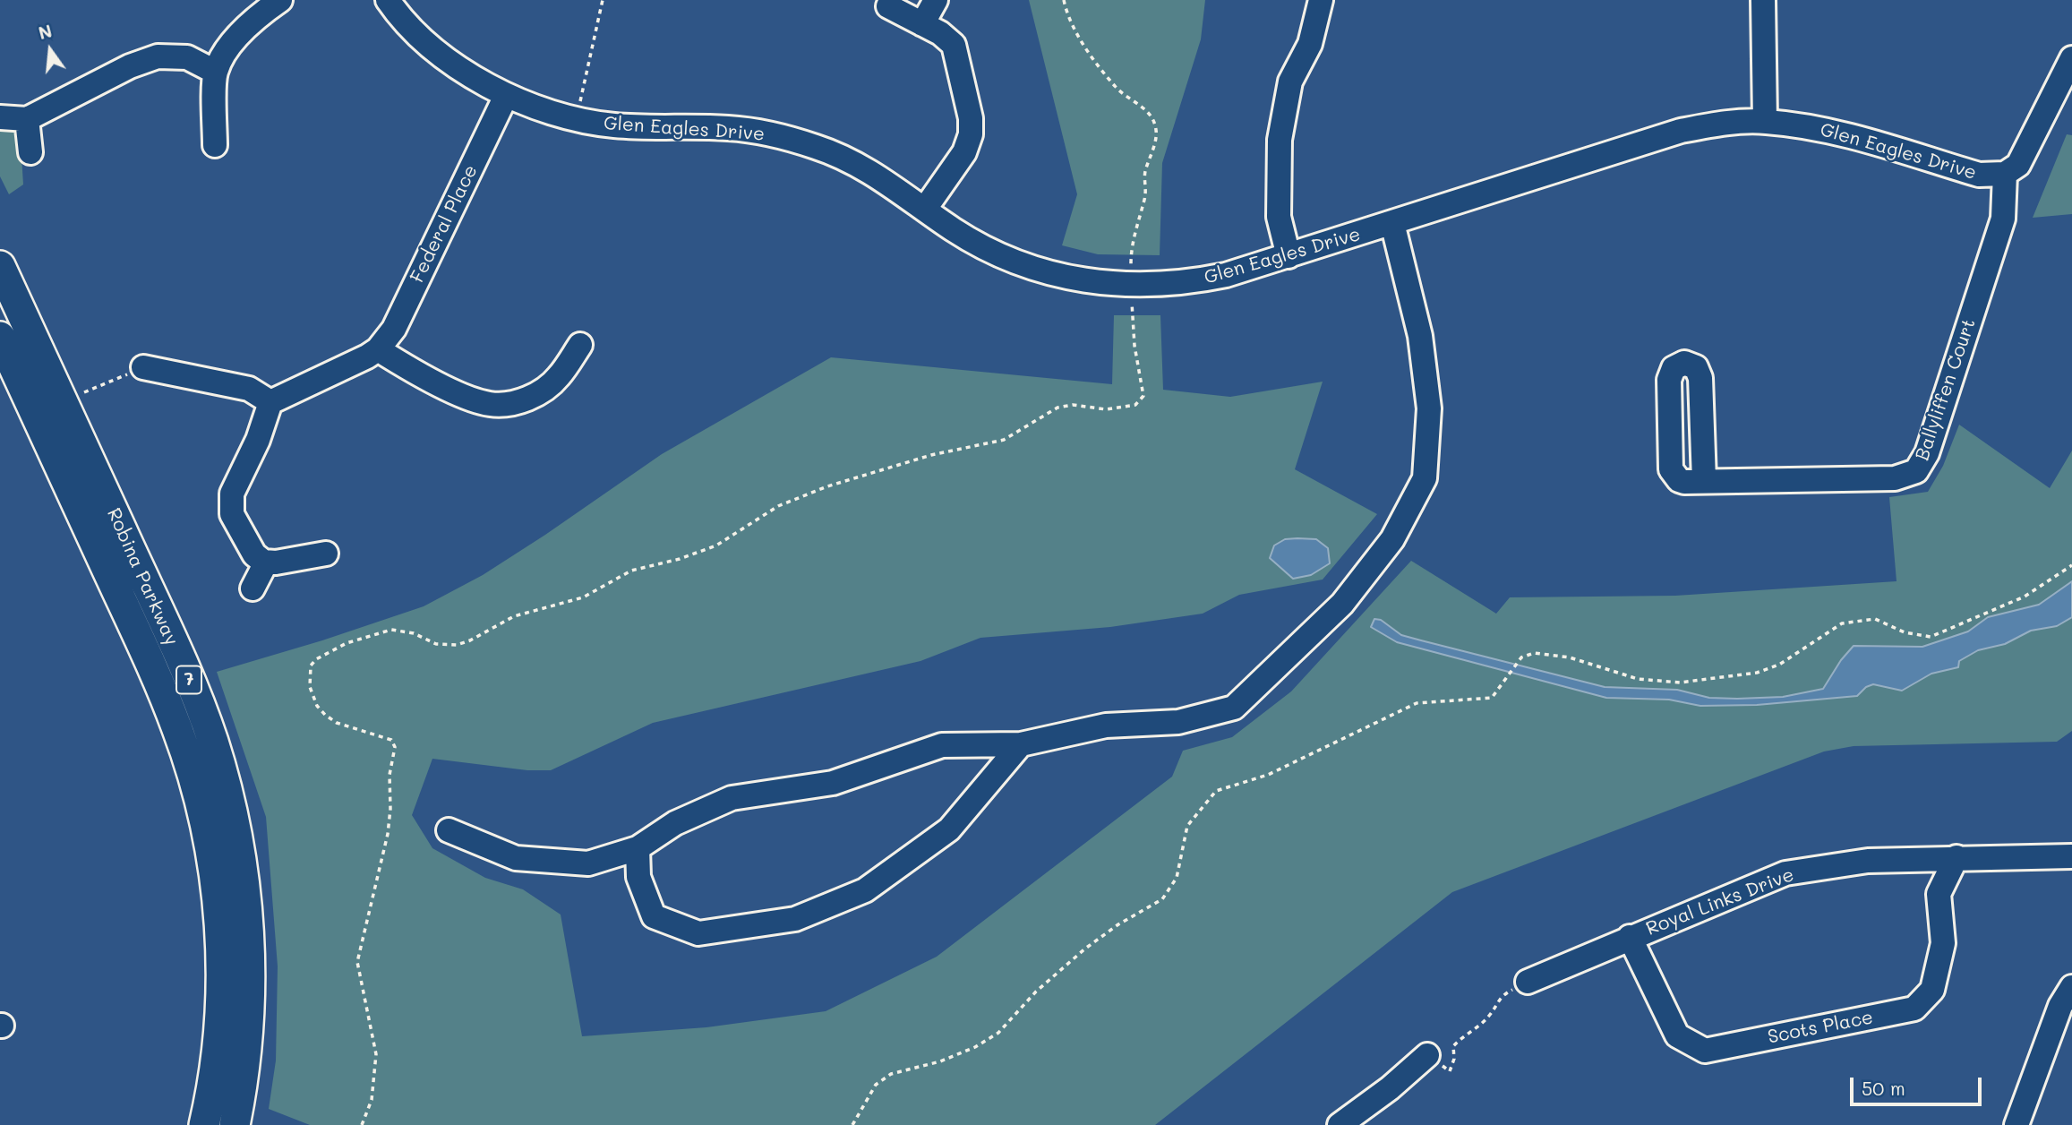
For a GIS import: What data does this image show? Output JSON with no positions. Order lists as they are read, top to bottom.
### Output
{
  "streets": {
    "main road": ["Robina Parkway", "7"],
    "street": [
      "Glen Eagles Drive",
      "Federal Place",
      "Ballyliffen Court",
      "Royal Links Drive",
      "Scots Place"
    ]
  },
  "crossings": [
    ["Glen Eagles Drive", "Federal Place"],
    ["Glen Eagles Drive", "Ballyliffen Court"],
    ["Royal Links Drive", "Scots Place"]
  ],
  "scale_bar": "50 m",
  "north": "top"
}
